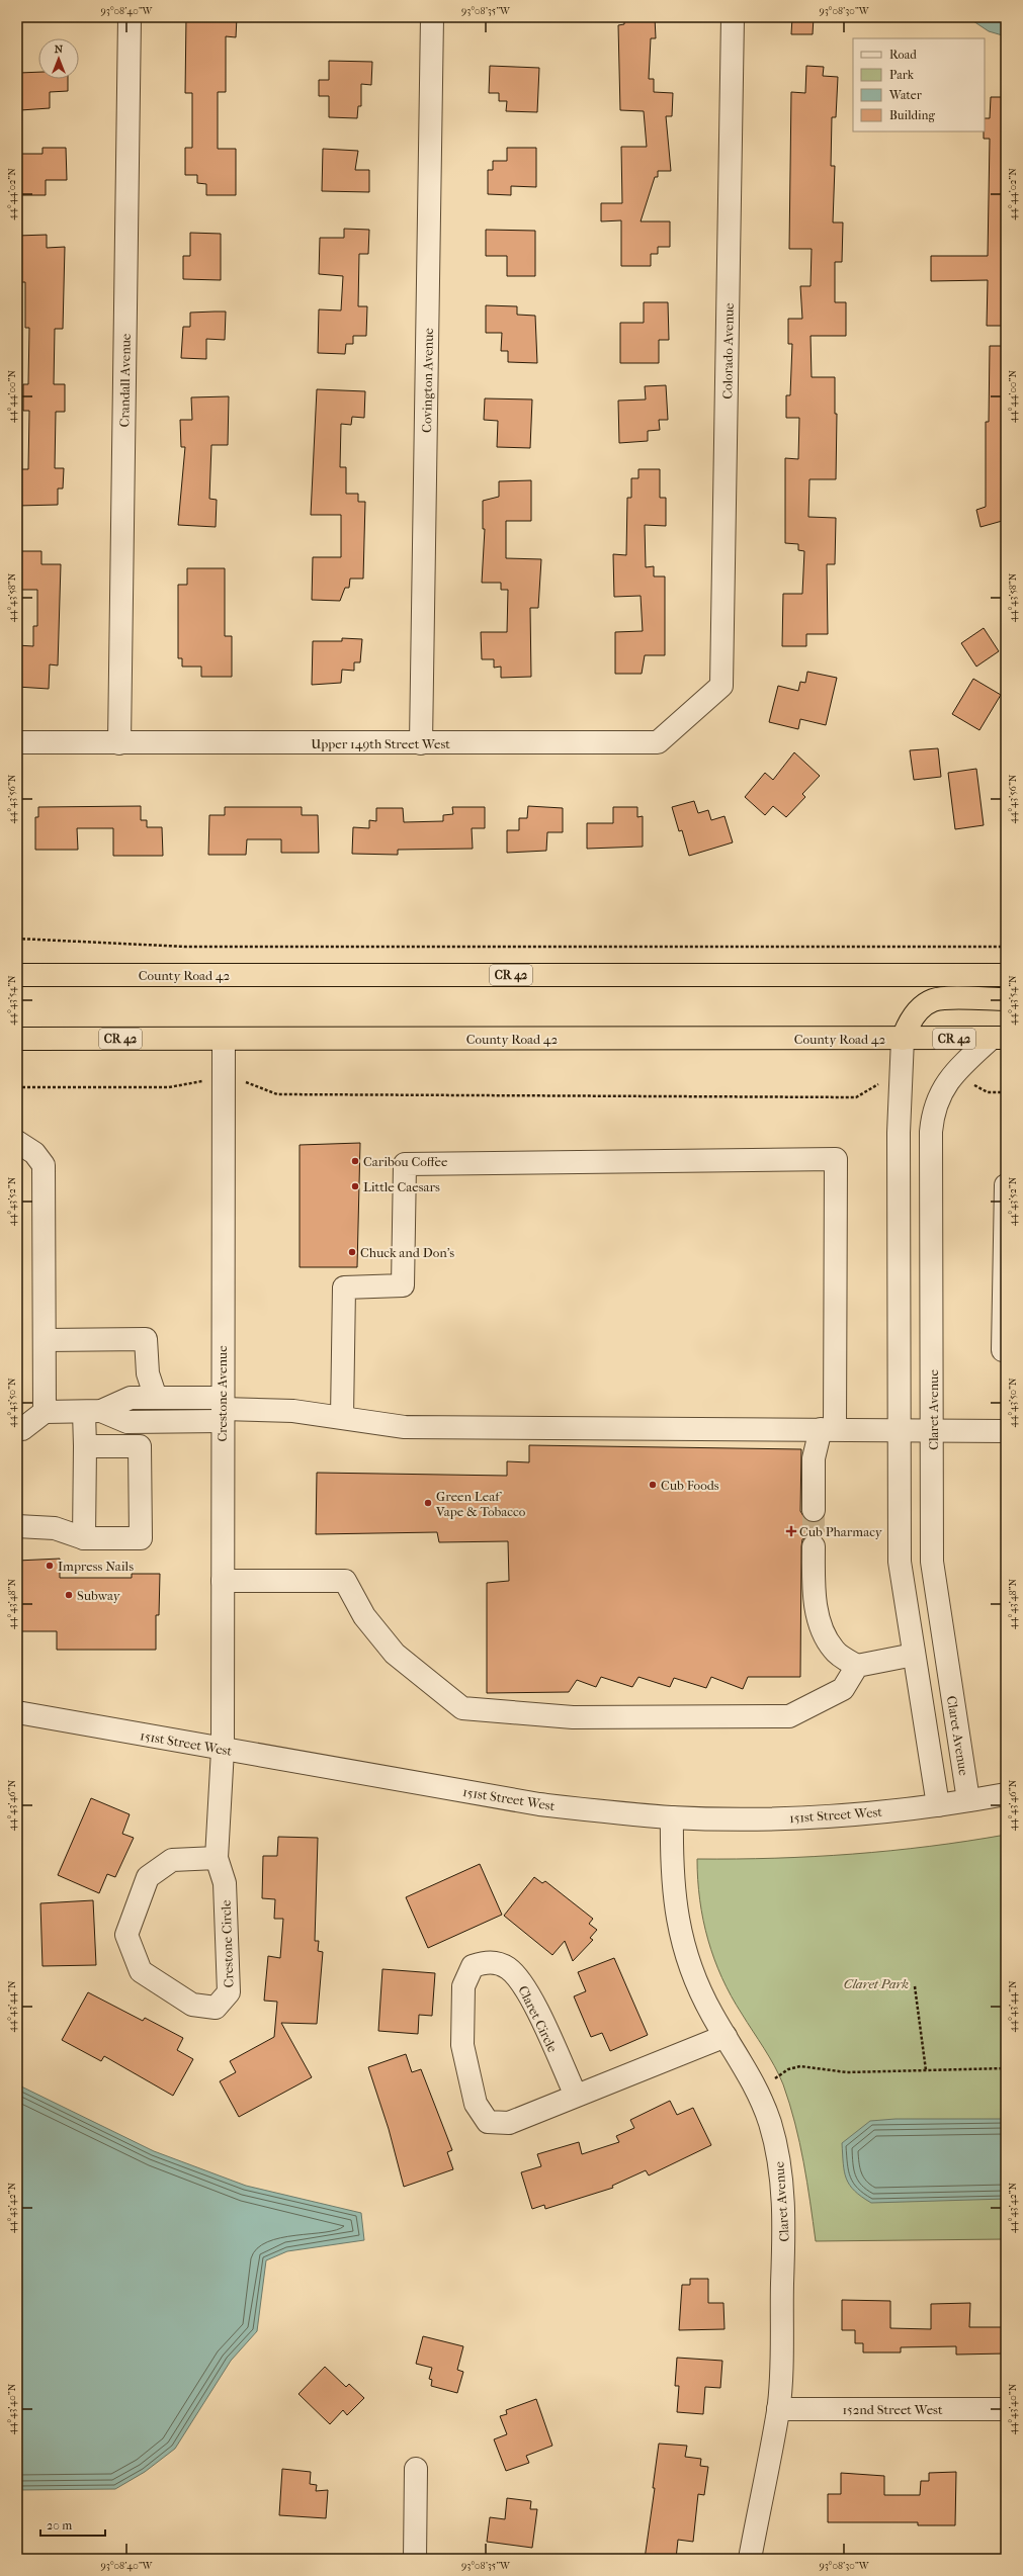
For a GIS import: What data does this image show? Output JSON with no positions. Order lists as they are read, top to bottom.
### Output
{
  "streets": {
    "highway": ["County Road 42", "CR 42"],
    "street": [
      "Colorado Avenue",
      "Crandall Avenue",
      "Covington Avenue",
      "Upper 149th Street West",
      "Crestone Avenue",
      "Claret Avenue",
      "151st Street West",
      "Crestone Circle",
      "Claret Circle",
      "152nd Street West"
    ]
  },
  "crossings": [
    ["Colorado Avenue", "Upper 149th Street West"],
    ["Crandall Avenue", "Upper 149th Street West"],
    ["Covington Avenue", "Upper 149th Street West"],
    ["County Road 42", "Crestone Avenue"],
    ["County Road 42", "Claret Avenue"],
    ["Crestone Avenue", "151st Street West"],
    ["Crestone Avenue", "Crestone Circle"],
    ["Claret Avenue", "151st Street West"],
    ["Claret Avenue", "Claret Circle"],
    ["Claret Avenue", "152nd Street West"],
    ["151st Street West", "Crestone Circle"]
  ],
  "parks": ["Claret Park"],
  "places": {
    "other": [
      "Caribou Coffee",
      "Little Caesars",
      "Chuck and Don's",
      "Cub Foods",
      "Green Leaf Vape & Tobacco",
      "Impress Nails",
      "Subway"
    ],
    "health": ["Cub Pharmacy"]
  },
  "legend": [
    "Road",
    "Park",
    "Water",
    "Building"
  ],
  "scale_bar": "20 m",
  "north": "top",
  "coordinates": [
    "93°08'40\"W",
    "93°08'35\"W",
    "93°08'30\"W",
    "44°44'02\"N",
    "44°44'00\"N",
    "44°43'58\"N",
    "44°43'56\"N",
    "44°43'54\"N",
    "44°43'52\"N",
    "44°43'50\"N",
    "44°43'48\"N",
    "44°43'46\"N",
    "44°43'44\"N",
    "44°43'42\"N",
    "44°43'40\"N"
  ]
}
